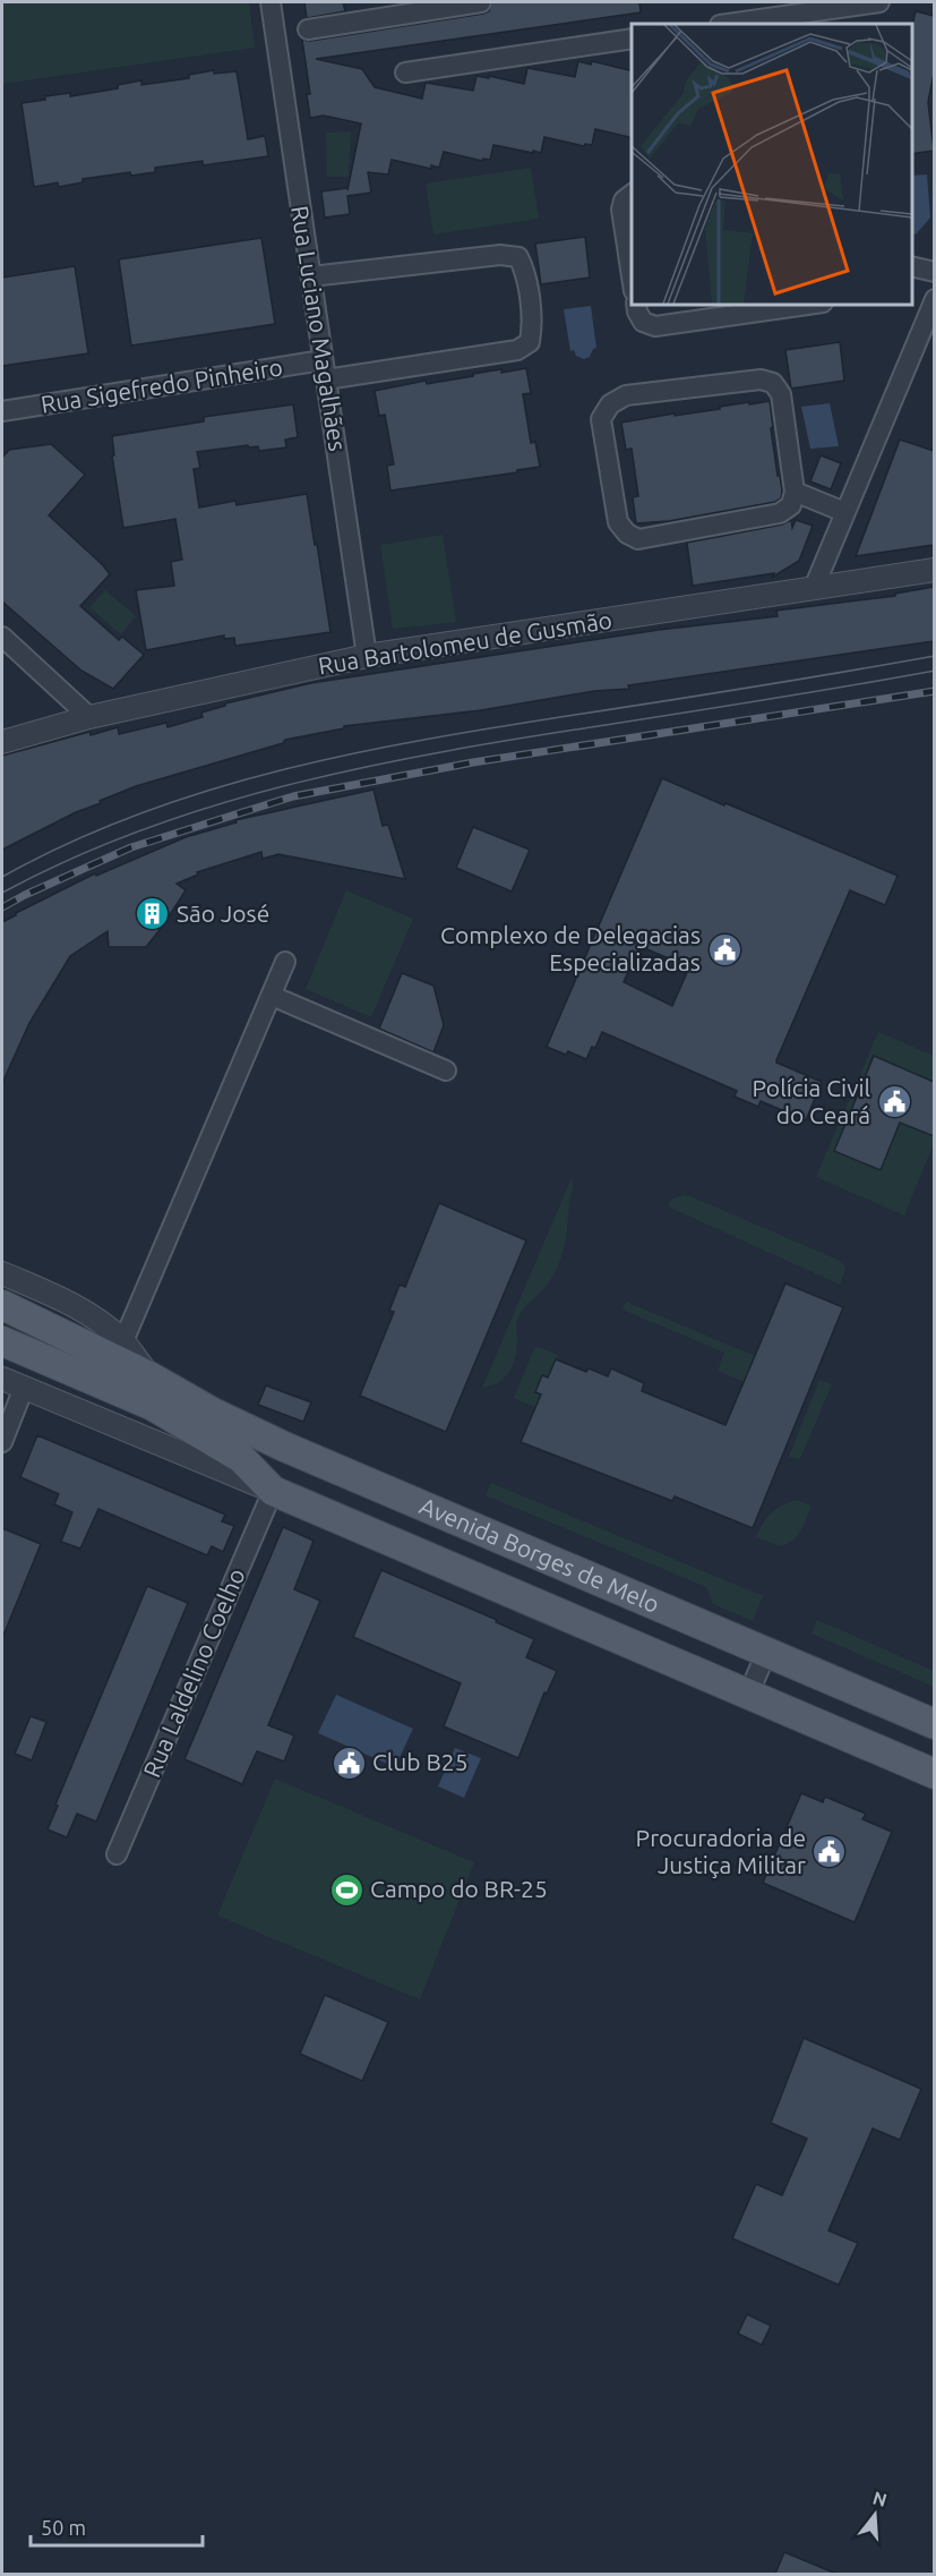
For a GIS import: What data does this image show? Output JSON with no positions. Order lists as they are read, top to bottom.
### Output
{
  "streets": {
    "main road": ["Avenida Borges de Melo"],
    "street": [
      "Rua Luciano Magalhães",
      "Rua Sigefredo Pinheiro",
      "Rua Bartolomeu de Gusmão",
      "Rua Laldelino Coelho"
    ]
  },
  "crossings": [
    ["Rua Luciano Magalhães", "Rua Sigefredo Pinheiro"],
    ["Rua Luciano Magalhães", "Rua Bartolomeu de Gusmão"],
    ["Avenida Borges de Melo", "Rua Laldelino Coelho"]
  ],
  "places": {
    "building": ["São José"],
    "public building": [
      "Complexo de Delegacias Especializadas",
      "Polícia Civil do Ceará",
      "Club B25",
      "Procuradoria de Justiça Militar"
    ],
    "sports": ["Campo do BR-25"]
  },
  "scale_bar": "50 m",
  "north": "top"
}
